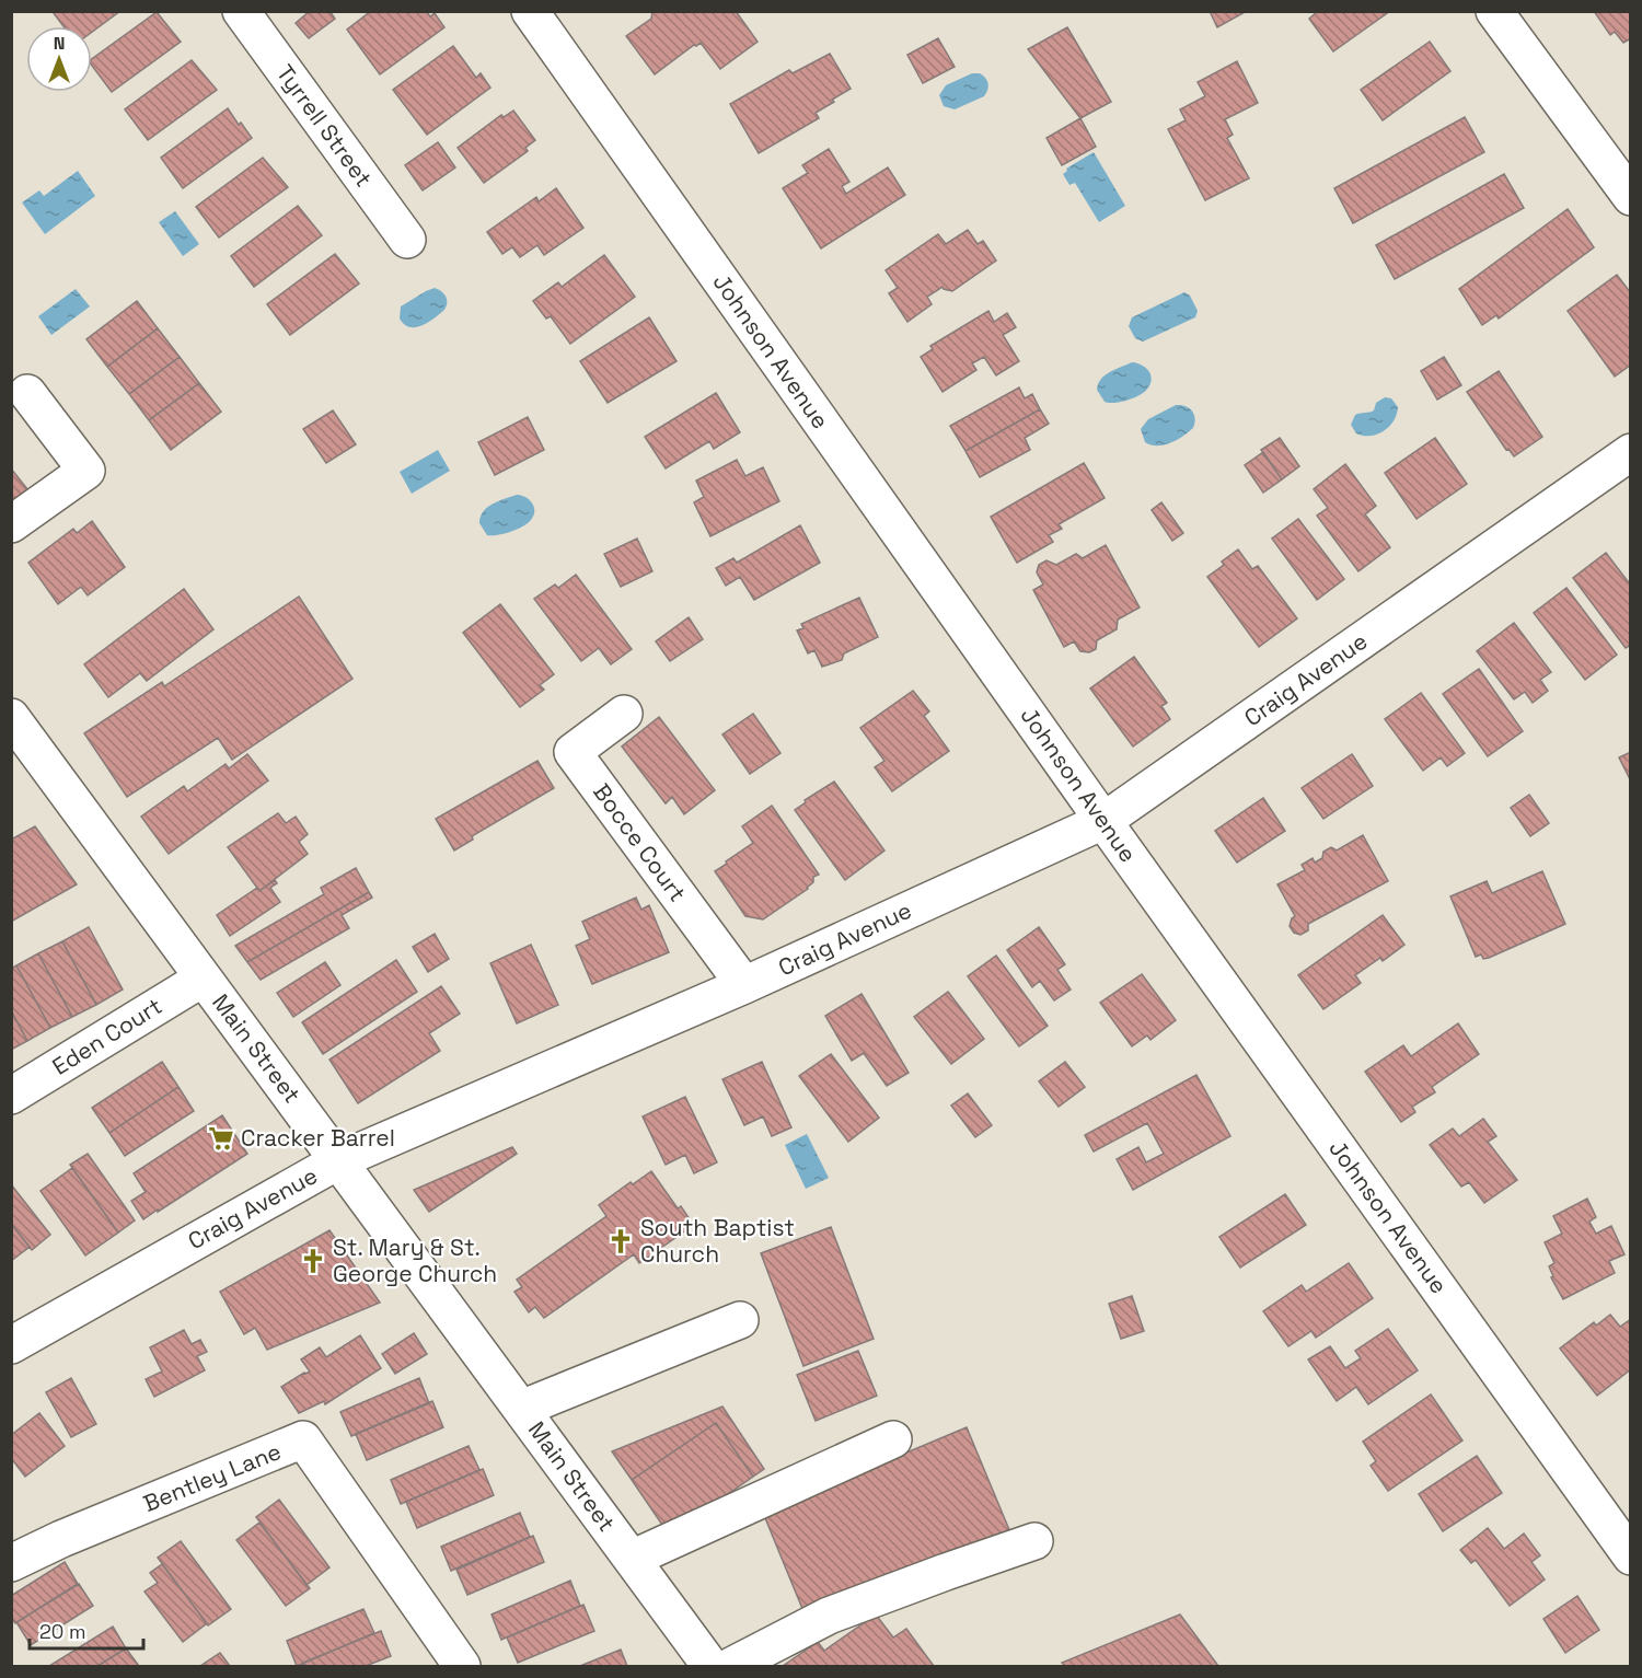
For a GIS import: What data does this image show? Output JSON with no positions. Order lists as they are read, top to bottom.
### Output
{
  "streets": {
    "street": [
      "Tyrrell Street",
      "Johnson Avenue",
      "Craig Avenue",
      "Bocce Court",
      "Eden Court",
      "Main Street",
      "Bentley Lane"
    ]
  },
  "crossings": [
    ["Johnson Avenue", "Craig Avenue"],
    ["Craig Avenue", "Bocce Court"],
    ["Craig Avenue", "Main Street"],
    ["Eden Court", "Main Street"]
  ],
  "places": {
    "supermarket": ["Cracker Barrel"],
    "church": ["South Baptist Church", "St. Mary & St. George Church"]
  },
  "scale_bar": "20 m",
  "north": "top"
}
